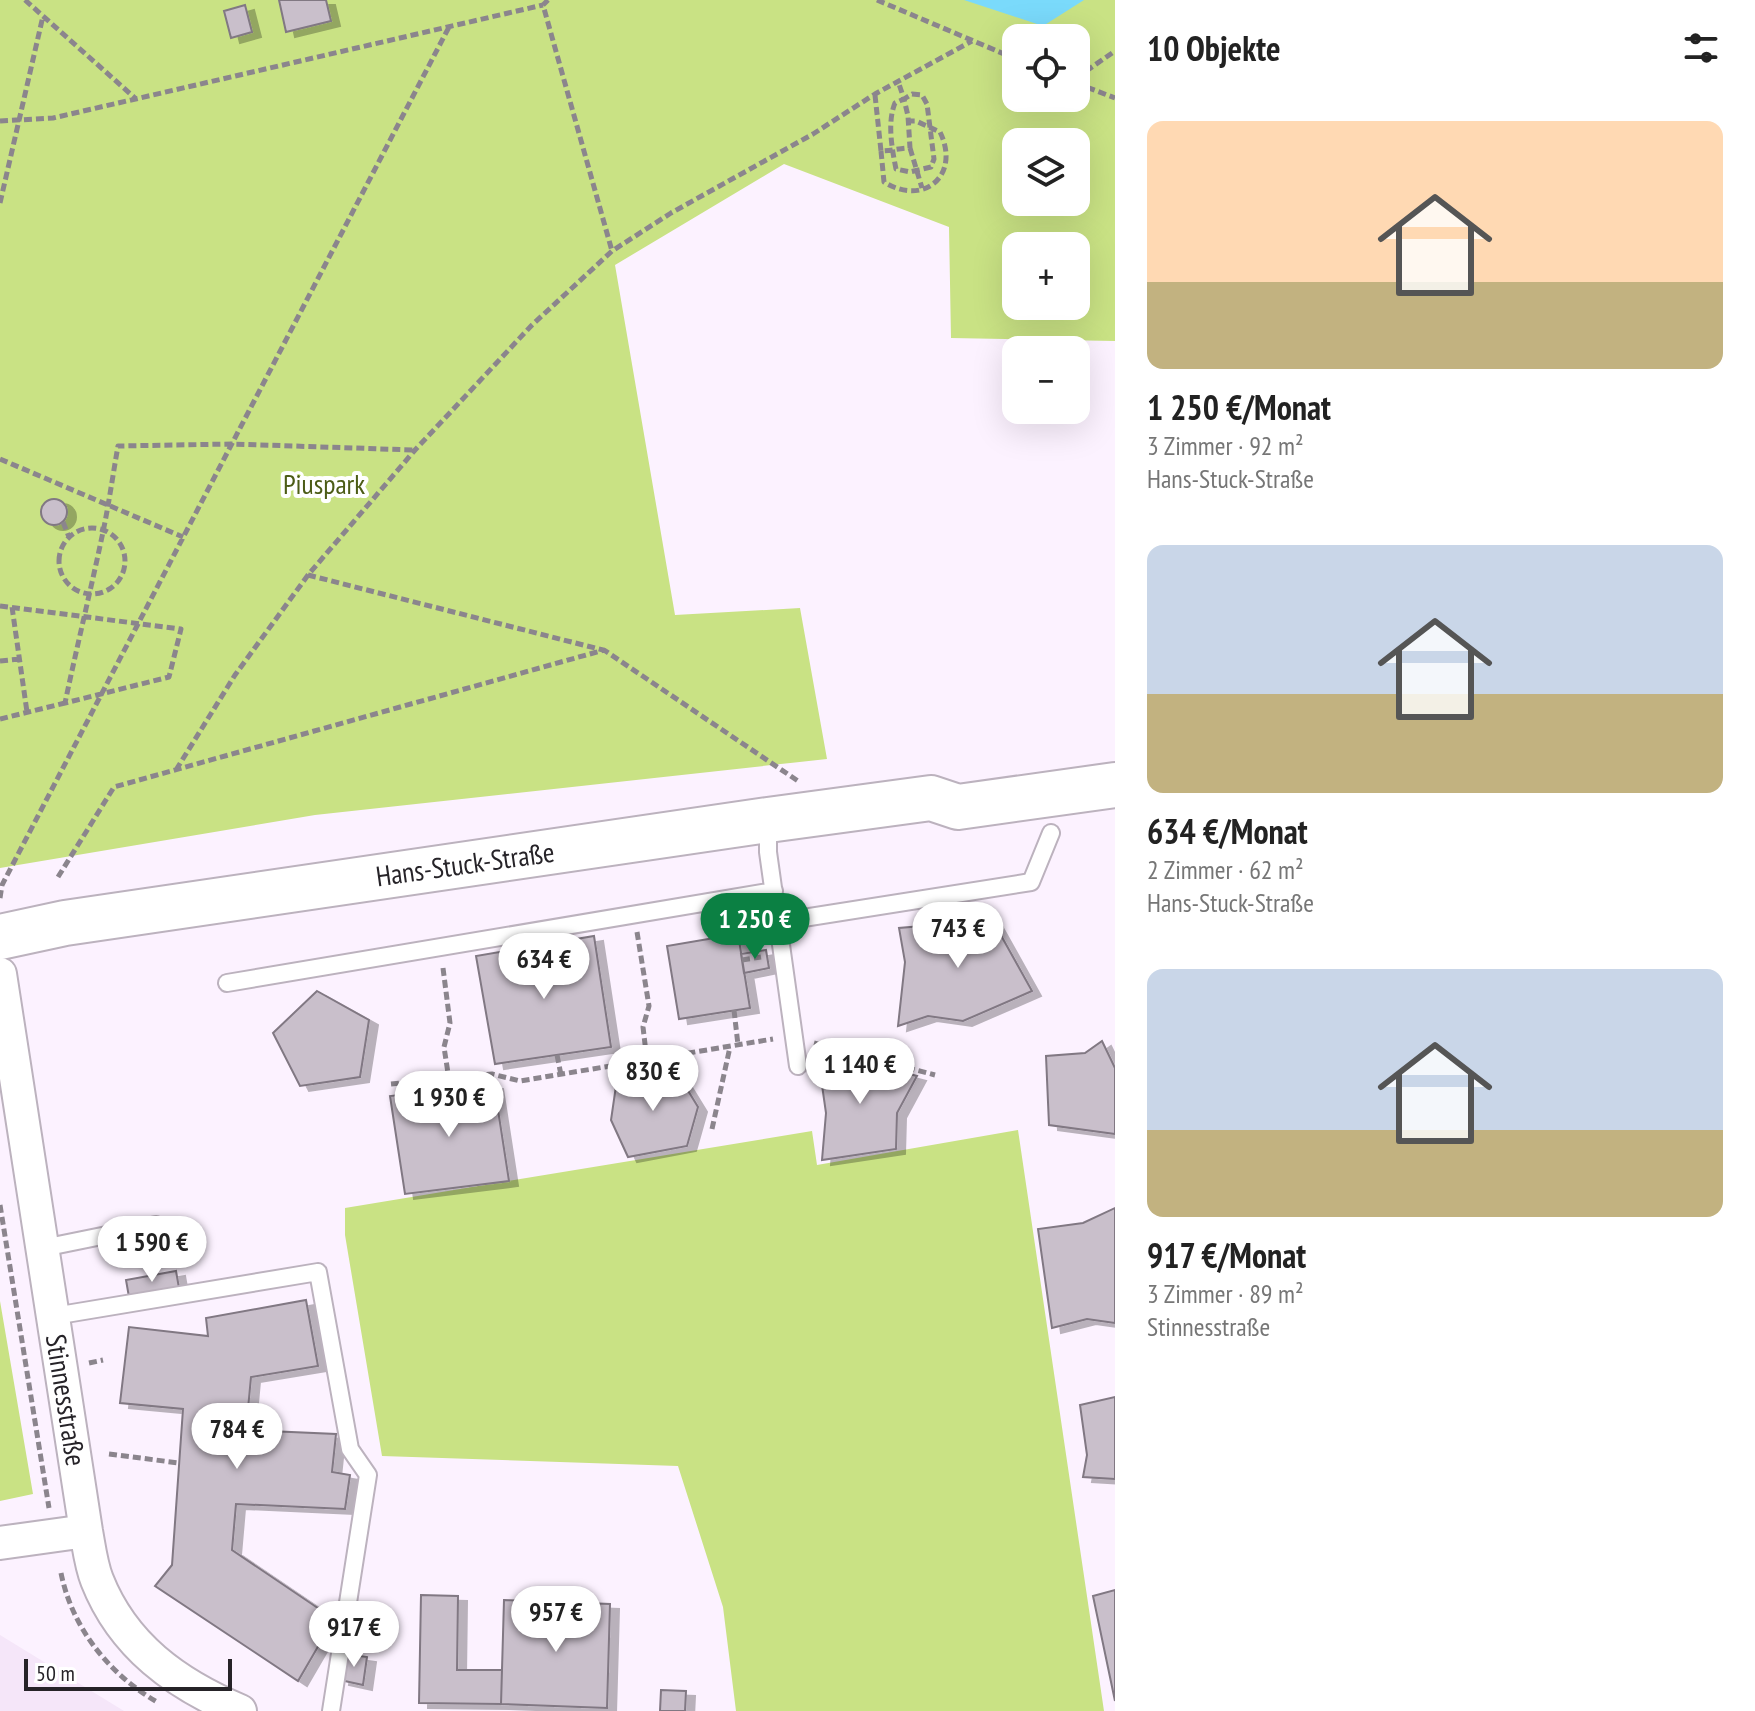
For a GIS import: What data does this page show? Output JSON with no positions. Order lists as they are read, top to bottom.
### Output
{
  "streets": {
    "main road": ["Hans-Stuck-Straße"],
    "street": ["Stinnesstraße"]
  },
  "parks": ["Piuspark"],
  "scale_bar": "50 m",
  "page": {
    "heading": "10 Objekte",
    "map_buttons": ["+", "−"],
    "list": [
      {
        "name": "1 250 €/Monat",
        "note": "3 Zimmer · 92 m² · Hans-Stuck-Straße"
      },
      {
        "name": "634 €/Monat",
        "note": "2 Zimmer · 62 m² · Hans-Stuck-Straße"
      },
      {
        "name": "917 €/Monat",
        "note": "3 Zimmer · 89 m² · Stinnesstraße"
      }
    ],
    "price": [
      "1 250 €",
      "743 €",
      "634 €",
      "1 140 €",
      "830 €",
      "1 930 €",
      "1 590 €",
      "784 €",
      "957 €",
      "917 €"
    ],
    "scale": "50 m"
  }
}
